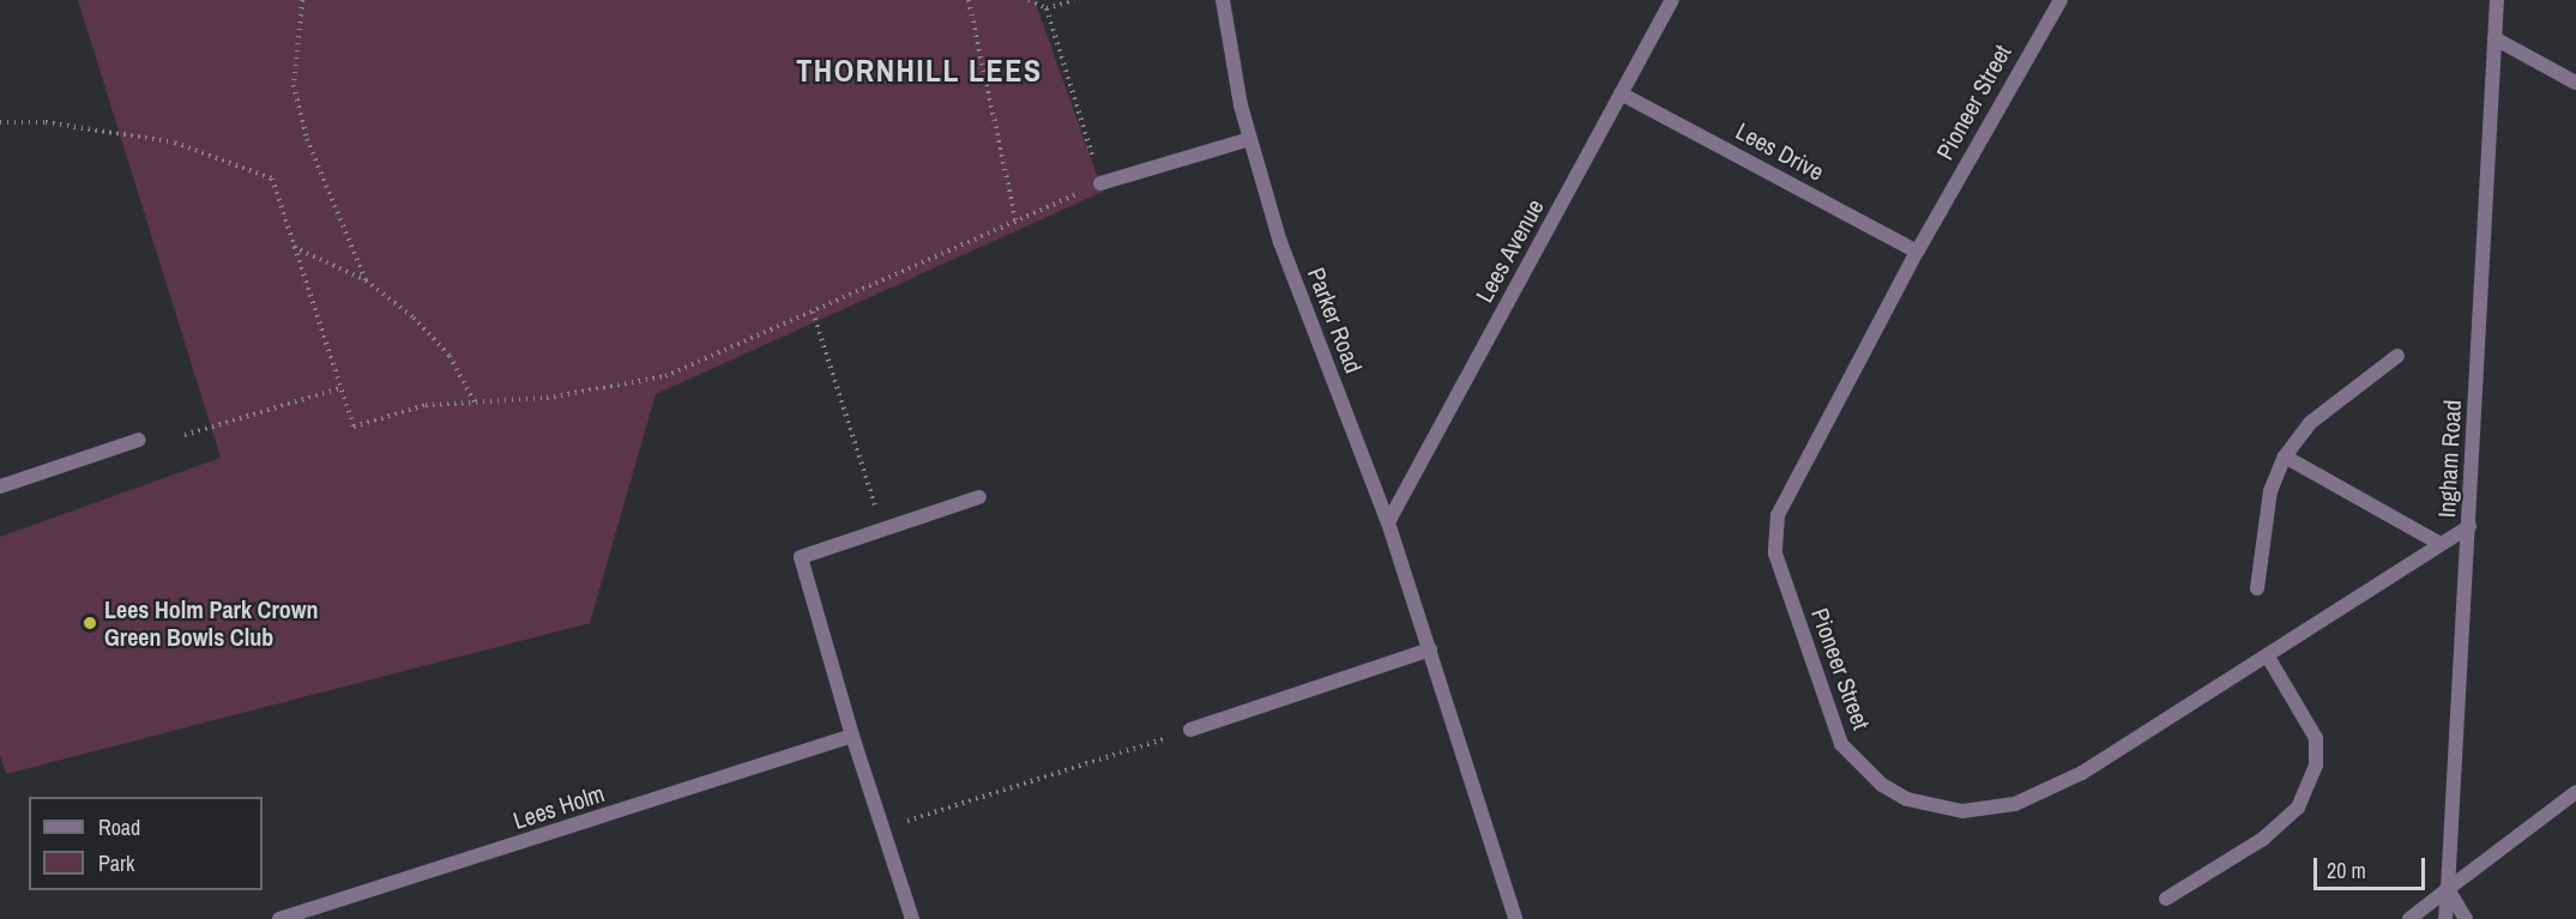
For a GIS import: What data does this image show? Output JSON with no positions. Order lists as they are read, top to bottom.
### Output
{
  "streets": {
    "street": [
      "Pioneer Street",
      "Lees Drive",
      "Lees Avenue",
      "Parker Road",
      "Ingham Road",
      "Lees Holm"
    ]
  },
  "crossings": [
    ["Pioneer Street", "Lees Drive"],
    ["Pioneer Street", "Ingham Road"],
    ["Lees Drive", "Lees Avenue"],
    ["Lees Avenue", "Parker Road"]
  ],
  "districts": ["THORNHILL LEES"],
  "places": ["Lees Holm Park Crown Green Bowls Club"],
  "legend": ["Road", "Park"],
  "scale_bar": "20 m"
}
